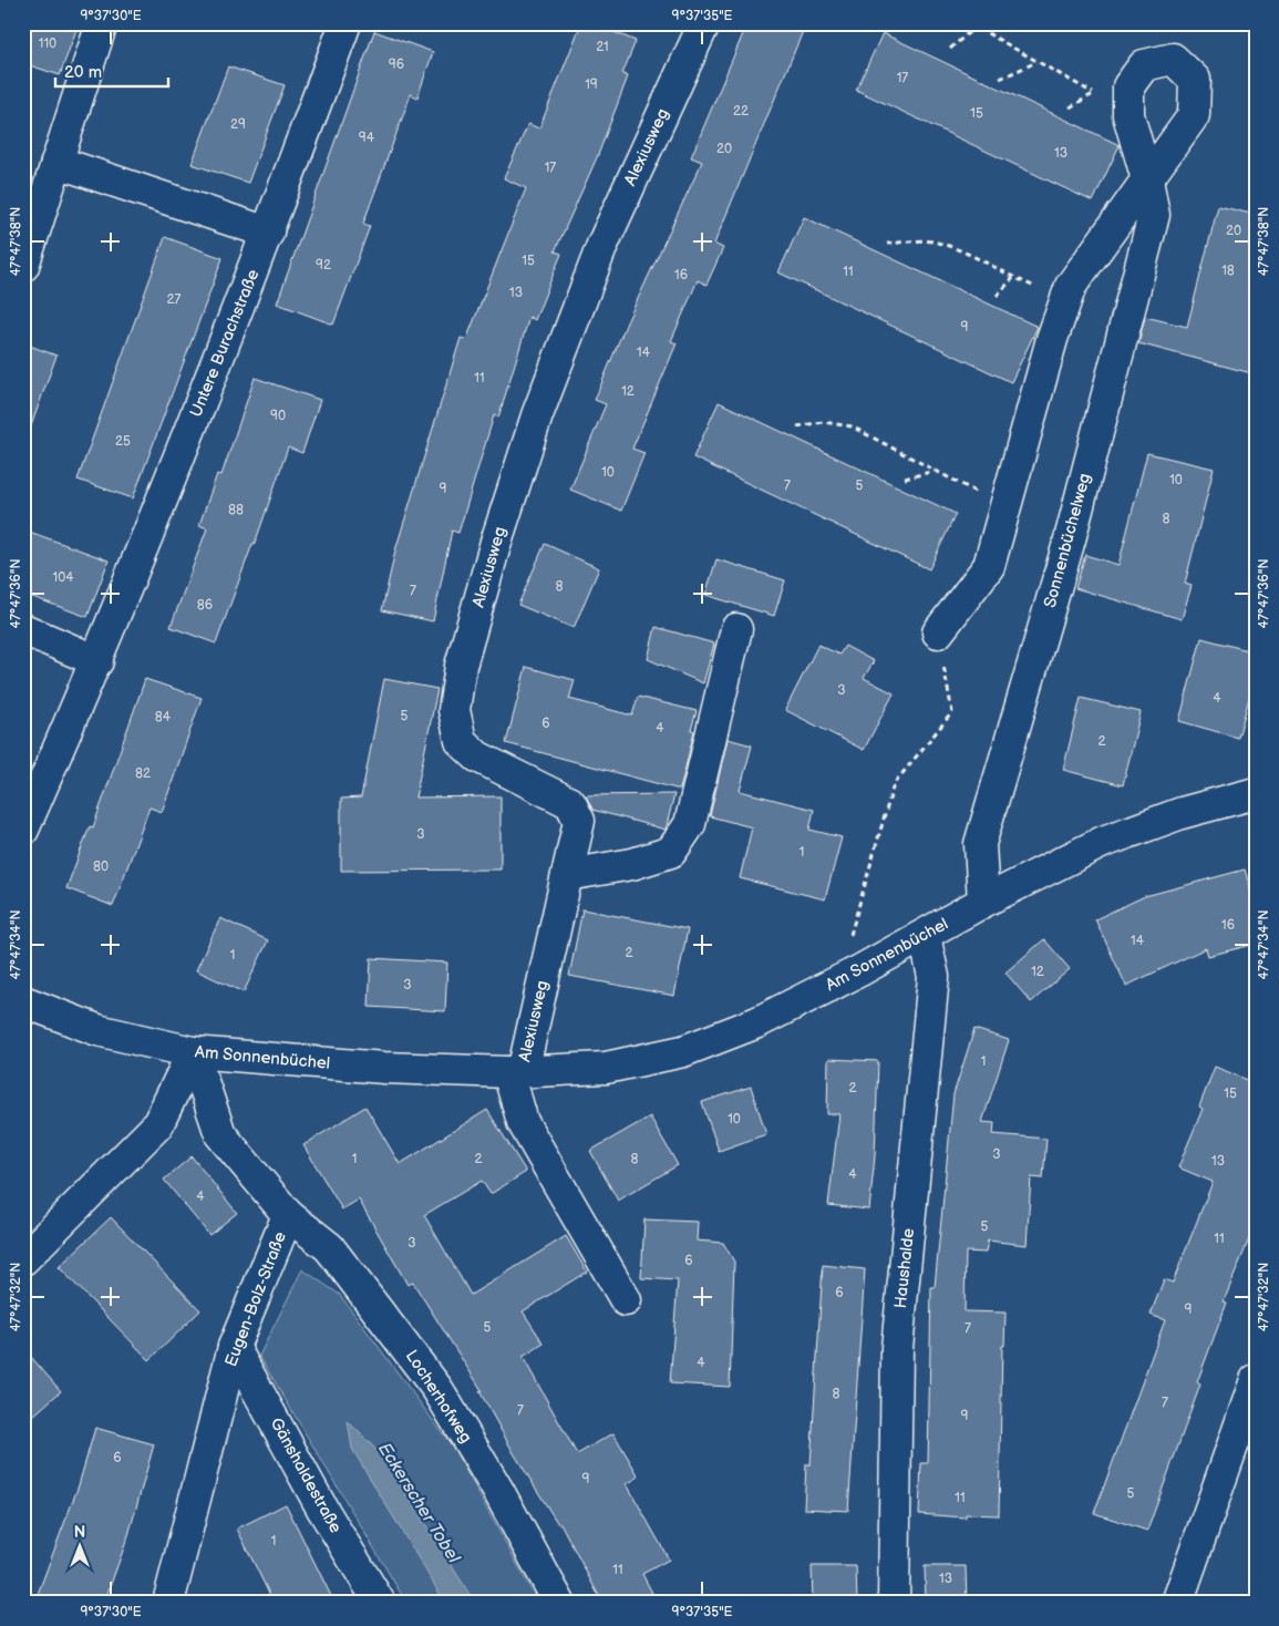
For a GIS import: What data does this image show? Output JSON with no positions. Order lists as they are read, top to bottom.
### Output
{
  "streets": {
    "street": [
      "Alexiusweg",
      "Untere Burachstraße",
      "Sonnenbüchelweg",
      "Am Sonnenbüchel",
      "Haushalde",
      "Eugen-Bolz-Straße",
      "Locherhofweg",
      "Gänshaldestraße"
    ]
  },
  "crossings": [
    ["Alexiusweg", "Am Sonnenbüchel"],
    ["Sonnenbüchelweg", "Am Sonnenbüchel"],
    ["Am Sonnenbüchel", "Haushalde"],
    ["Am Sonnenbüchel", "Eugen-Bolz-Straße"],
    ["Eugen-Bolz-Straße", "Locherhofweg"],
    ["Eugen-Bolz-Straße", "Gänshaldestraße"]
  ],
  "water": ["Eckerscher Tobel"],
  "house_numbers": [
    "110",
    "21",
    "96",
    "17",
    "19",
    "22",
    "15",
    "29",
    "94",
    "20",
    "13",
    "17",
    "20",
    "15",
    "92",
    "18",
    "11",
    "16",
    "13",
    "27",
    "9",
    "14",
    "11",
    "12",
    "90",
    "25",
    "10",
    "10",
    "7",
    "5",
    "9",
    "88",
    "8",
    "104",
    "8",
    "7",
    "86",
    "3",
    "4",
    "5",
    "84",
    "6",
    "4",
    "2",
    "82",
    "3",
    "1",
    "80",
    "16",
    "14",
    "2",
    "1",
    "12",
    "3",
    "1",
    "2",
    "15",
    "10",
    "3",
    "1",
    "2",
    "8",
    "13",
    "4",
    "4",
    "5",
    "11",
    "3",
    "6",
    "6",
    "9",
    "5",
    "7",
    "4",
    "8",
    "7",
    "7",
    "9",
    "6",
    "9",
    "5",
    "11",
    "1",
    "11",
    "13"
  ],
  "scale_bar": "20 m",
  "north": "top",
  "coordinates": [
    "9°37'30\"E",
    "9°37'35\"E",
    "47°47'38\"N",
    "47°47'36\"N",
    "47°47'34\"N",
    "47°47'32\"N"
  ]
}
